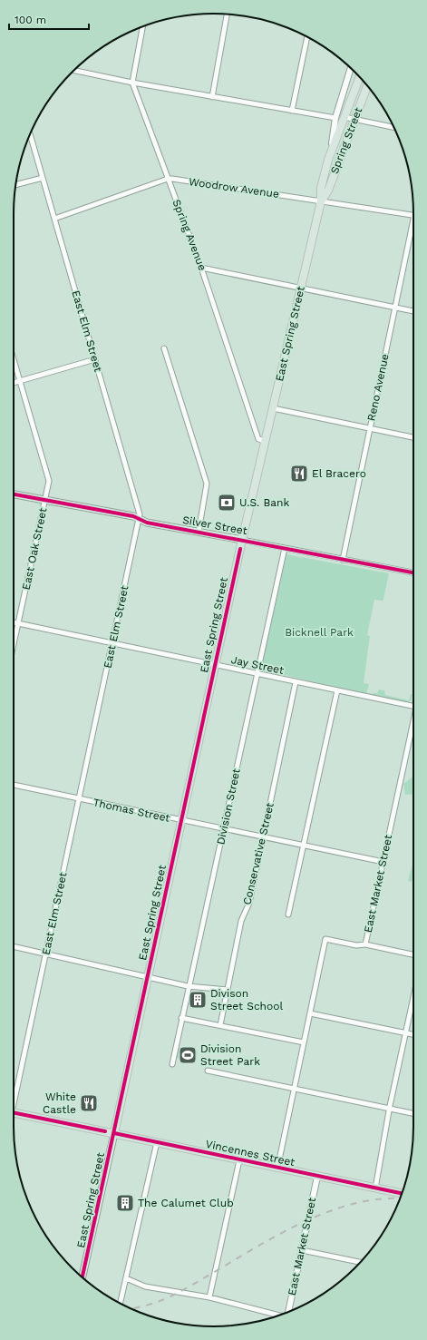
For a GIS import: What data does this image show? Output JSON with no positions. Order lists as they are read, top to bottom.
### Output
{
  "streets": {
    "main road": [
      "Spring Street",
      "East Spring Street",
      "Silver Street",
      "Vincennes Street"
    ],
    "street": [
      "Woodrow Avenue",
      "Spring Avenue",
      "East Elm Street",
      "Reno Avenue",
      "East Oak Street",
      "Jay Street",
      "Division Street",
      "Thomas Street",
      "Conservative Street",
      "East Market Street"
    ]
  },
  "crossings": [
    ["Spring Street", "Woodrow Avenue"],
    ["Spring Street", "East Spring Street"],
    ["Woodrow Avenue", "Spring Avenue"],
    ["Woodrow Avenue", "East Elm Street"],
    ["Woodrow Avenue", "East Spring Street"],
    ["Spring Avenue", "East Spring Street"],
    ["East Elm Street", "Silver Street"],
    ["East Elm Street", "Jay Street"],
    ["East Elm Street", "Thomas Street"],
    ["East Spring Street", "Silver Street"],
    ["East Spring Street", "Jay Street"],
    ["East Spring Street", "Thomas Street"],
    ["East Spring Street", "Vincennes Street"],
    ["Reno Avenue", "Silver Street"],
    ["Silver Street", "East Oak Street"],
    ["Silver Street", "Division Street"],
    ["East Oak Street", "Jay Street"],
    ["Jay Street", "Division Street"],
    ["Jay Street", "Conservative Street"],
    ["Division Street", "Thomas Street"],
    ["Thomas Street", "Conservative Street"],
    ["Thomas Street", "East Market Street"],
    ["East Market Street", "Vincennes Street"]
  ],
  "parks": ["Bicknell Park"],
  "places": {
    "restaurant": ["El Bracero", "White Castle"],
    "bank": ["U.S. Bank"],
    "building": ["Divison Street School", "The Calumet Club"],
    "sports": ["Division Street Park"]
  },
  "scale_bar": "100 m"
}
